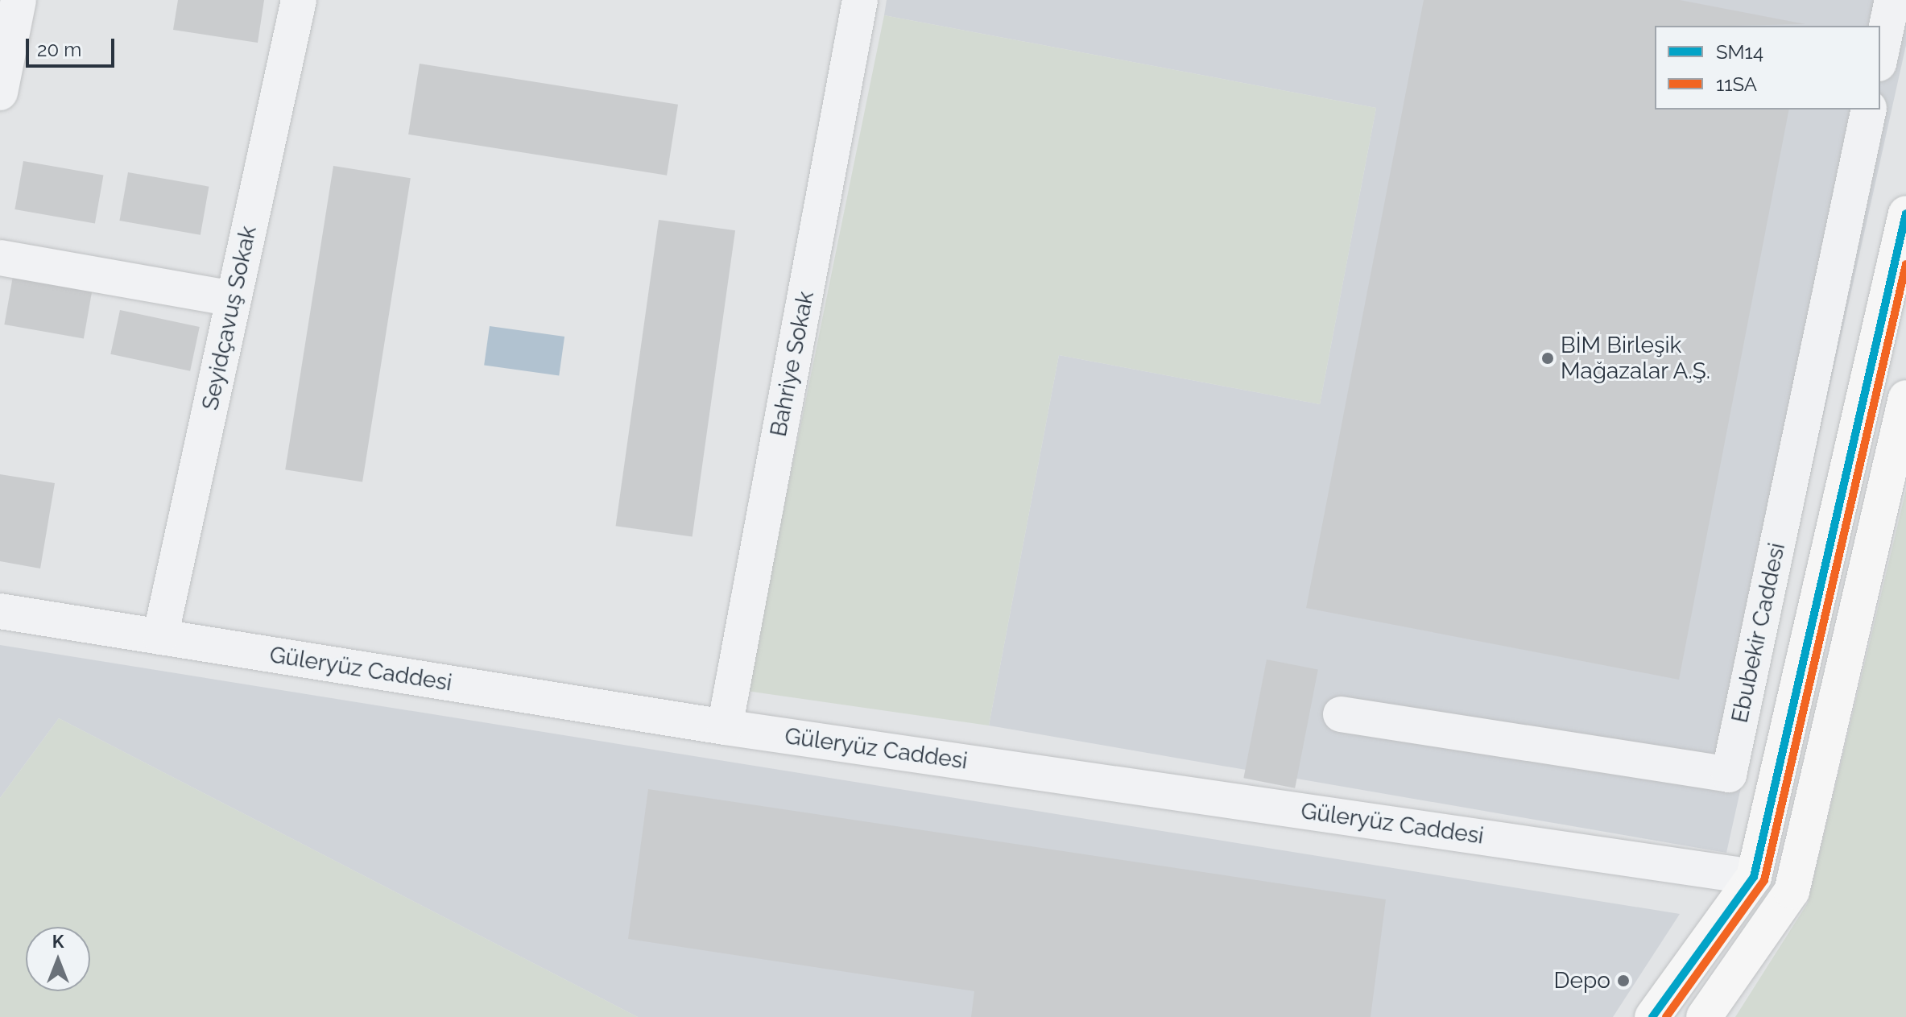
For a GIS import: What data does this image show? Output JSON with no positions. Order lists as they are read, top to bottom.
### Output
{
  "streets": {
    "street": [
      "Seyidçavuş Sokak",
      "Bahriye Sokak",
      "Ebubekir Caddesi",
      "Güleryüz Caddesi"
    ]
  },
  "crossings": [
    ["Seyidçavuş Sokak", "Güleryüz Caddesi"],
    ["Bahriye Sokak", "Güleryüz Caddesi"]
  ],
  "places": ["BİM Birleşik Mağazalar A.Ş.", "Depo"],
  "lines": ["transit line SM14", "transit line 11SA"],
  "legend": ["SM14", "11SA"],
  "scale_bar": "20 m",
  "north": "top"
}
